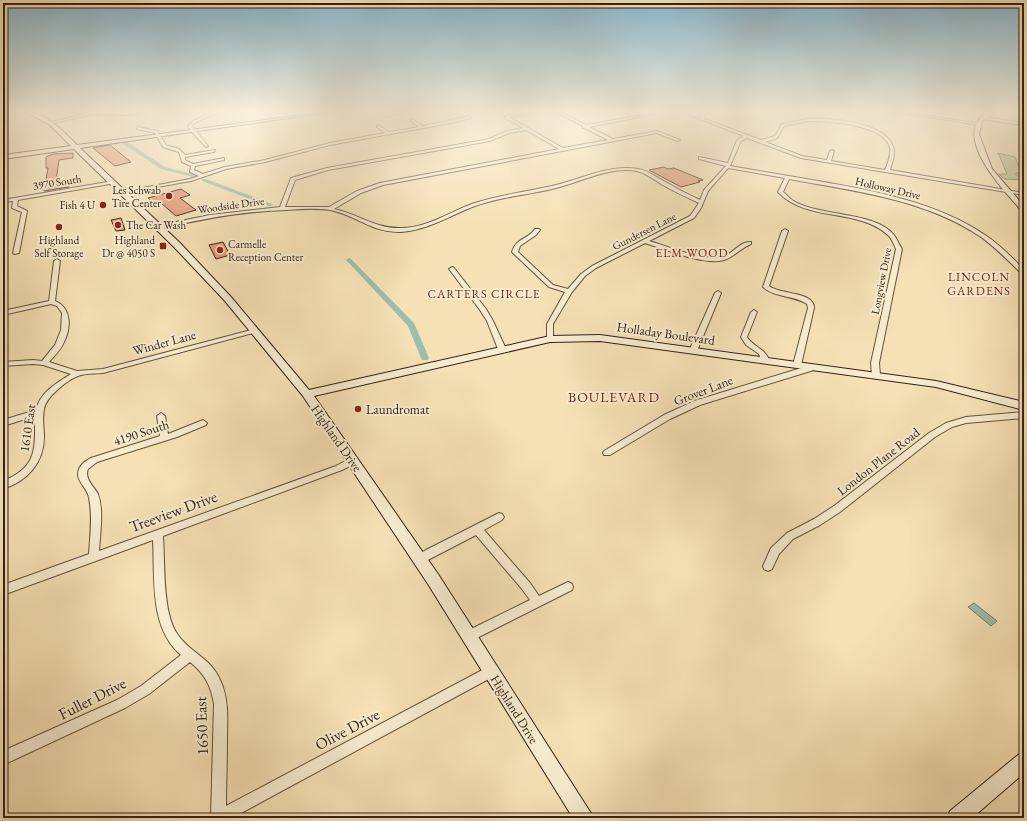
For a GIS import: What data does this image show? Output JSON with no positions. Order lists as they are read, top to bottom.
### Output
{
  "streets": {
    "main road": ["Holladay Boulevard", "Highland Drive"],
    "street": [
      "3970 South",
      "Holloway Drive",
      "Woodside Drive",
      "Gundersen Lane",
      "Longview Drive",
      "Winder Lane",
      "Grover Lane",
      "1610 East",
      "4190 South",
      "London Plane Road",
      "Treeview Drive",
      "Fuller Drive",
      "1650 East",
      "Olive Drive"
    ]
  },
  "crossings": [
    ["3970 South", "Highland Drive"],
    ["Holloway Drive", "Gundersen Lane"],
    ["Holloway Drive", "Longview Drive"],
    ["Woodside Drive", "Highland Drive"],
    ["Gundersen Lane", "Holladay Boulevard"],
    ["Longview Drive", "Holladay Boulevard"],
    ["Holladay Boulevard", "Grover Lane"],
    ["Holladay Boulevard", "Highland Drive"],
    ["Winder Lane", "1610 East"],
    ["Winder Lane", "Highland Drive"],
    ["4190 South", "Treeview Drive"],
    ["Highland Drive", "Treeview Drive"],
    ["Highland Drive", "Olive Drive"],
    ["Treeview Drive", "1650 East"],
    ["Fuller Drive", "1650 East"],
    ["1650 East", "Olive Drive"]
  ],
  "districts": [
    "ELM WOOD",
    "LINCOLN GARDENS",
    "CARTERS CIRCLE",
    "BOULEVARD"
  ],
  "places": {
    "other": [
      "Les Schwab Tire Center",
      "Fish 4 U",
      "The Car Wash",
      "Highland Self Storage",
      "Carmelle Reception Center",
      "Laundromat"
    ],
    "transit": ["Highland Dr @ 4050 S"]
  }
}
